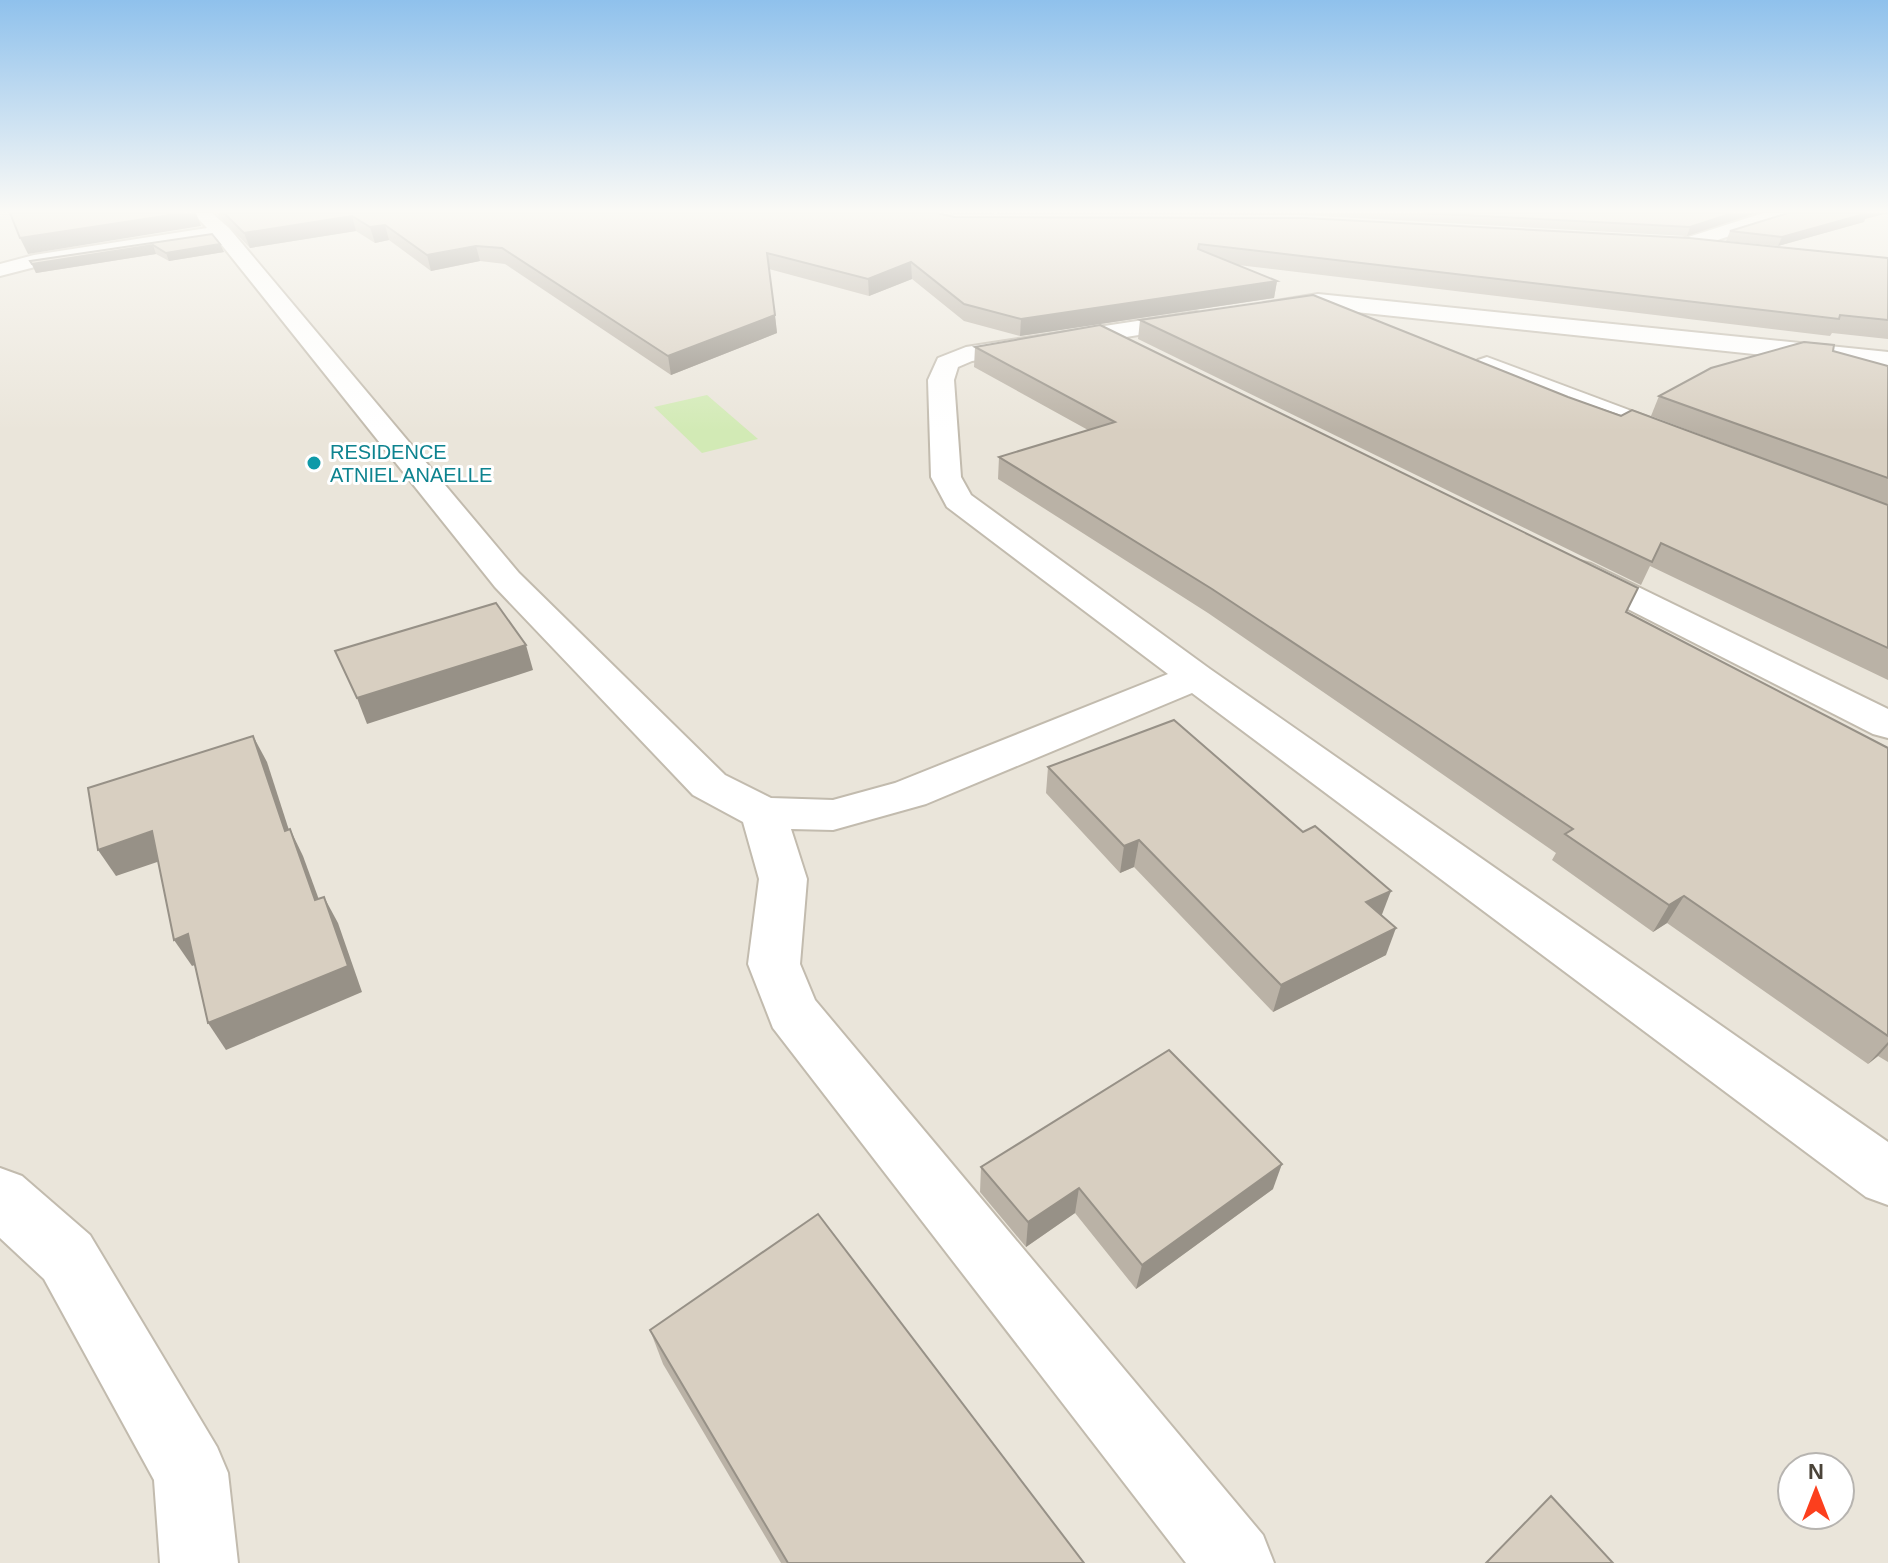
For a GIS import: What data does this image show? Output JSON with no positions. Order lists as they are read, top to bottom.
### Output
{
  "places": ["RESIDENCE ATNIEL ANAELLE"],
  "north": "top"
}
